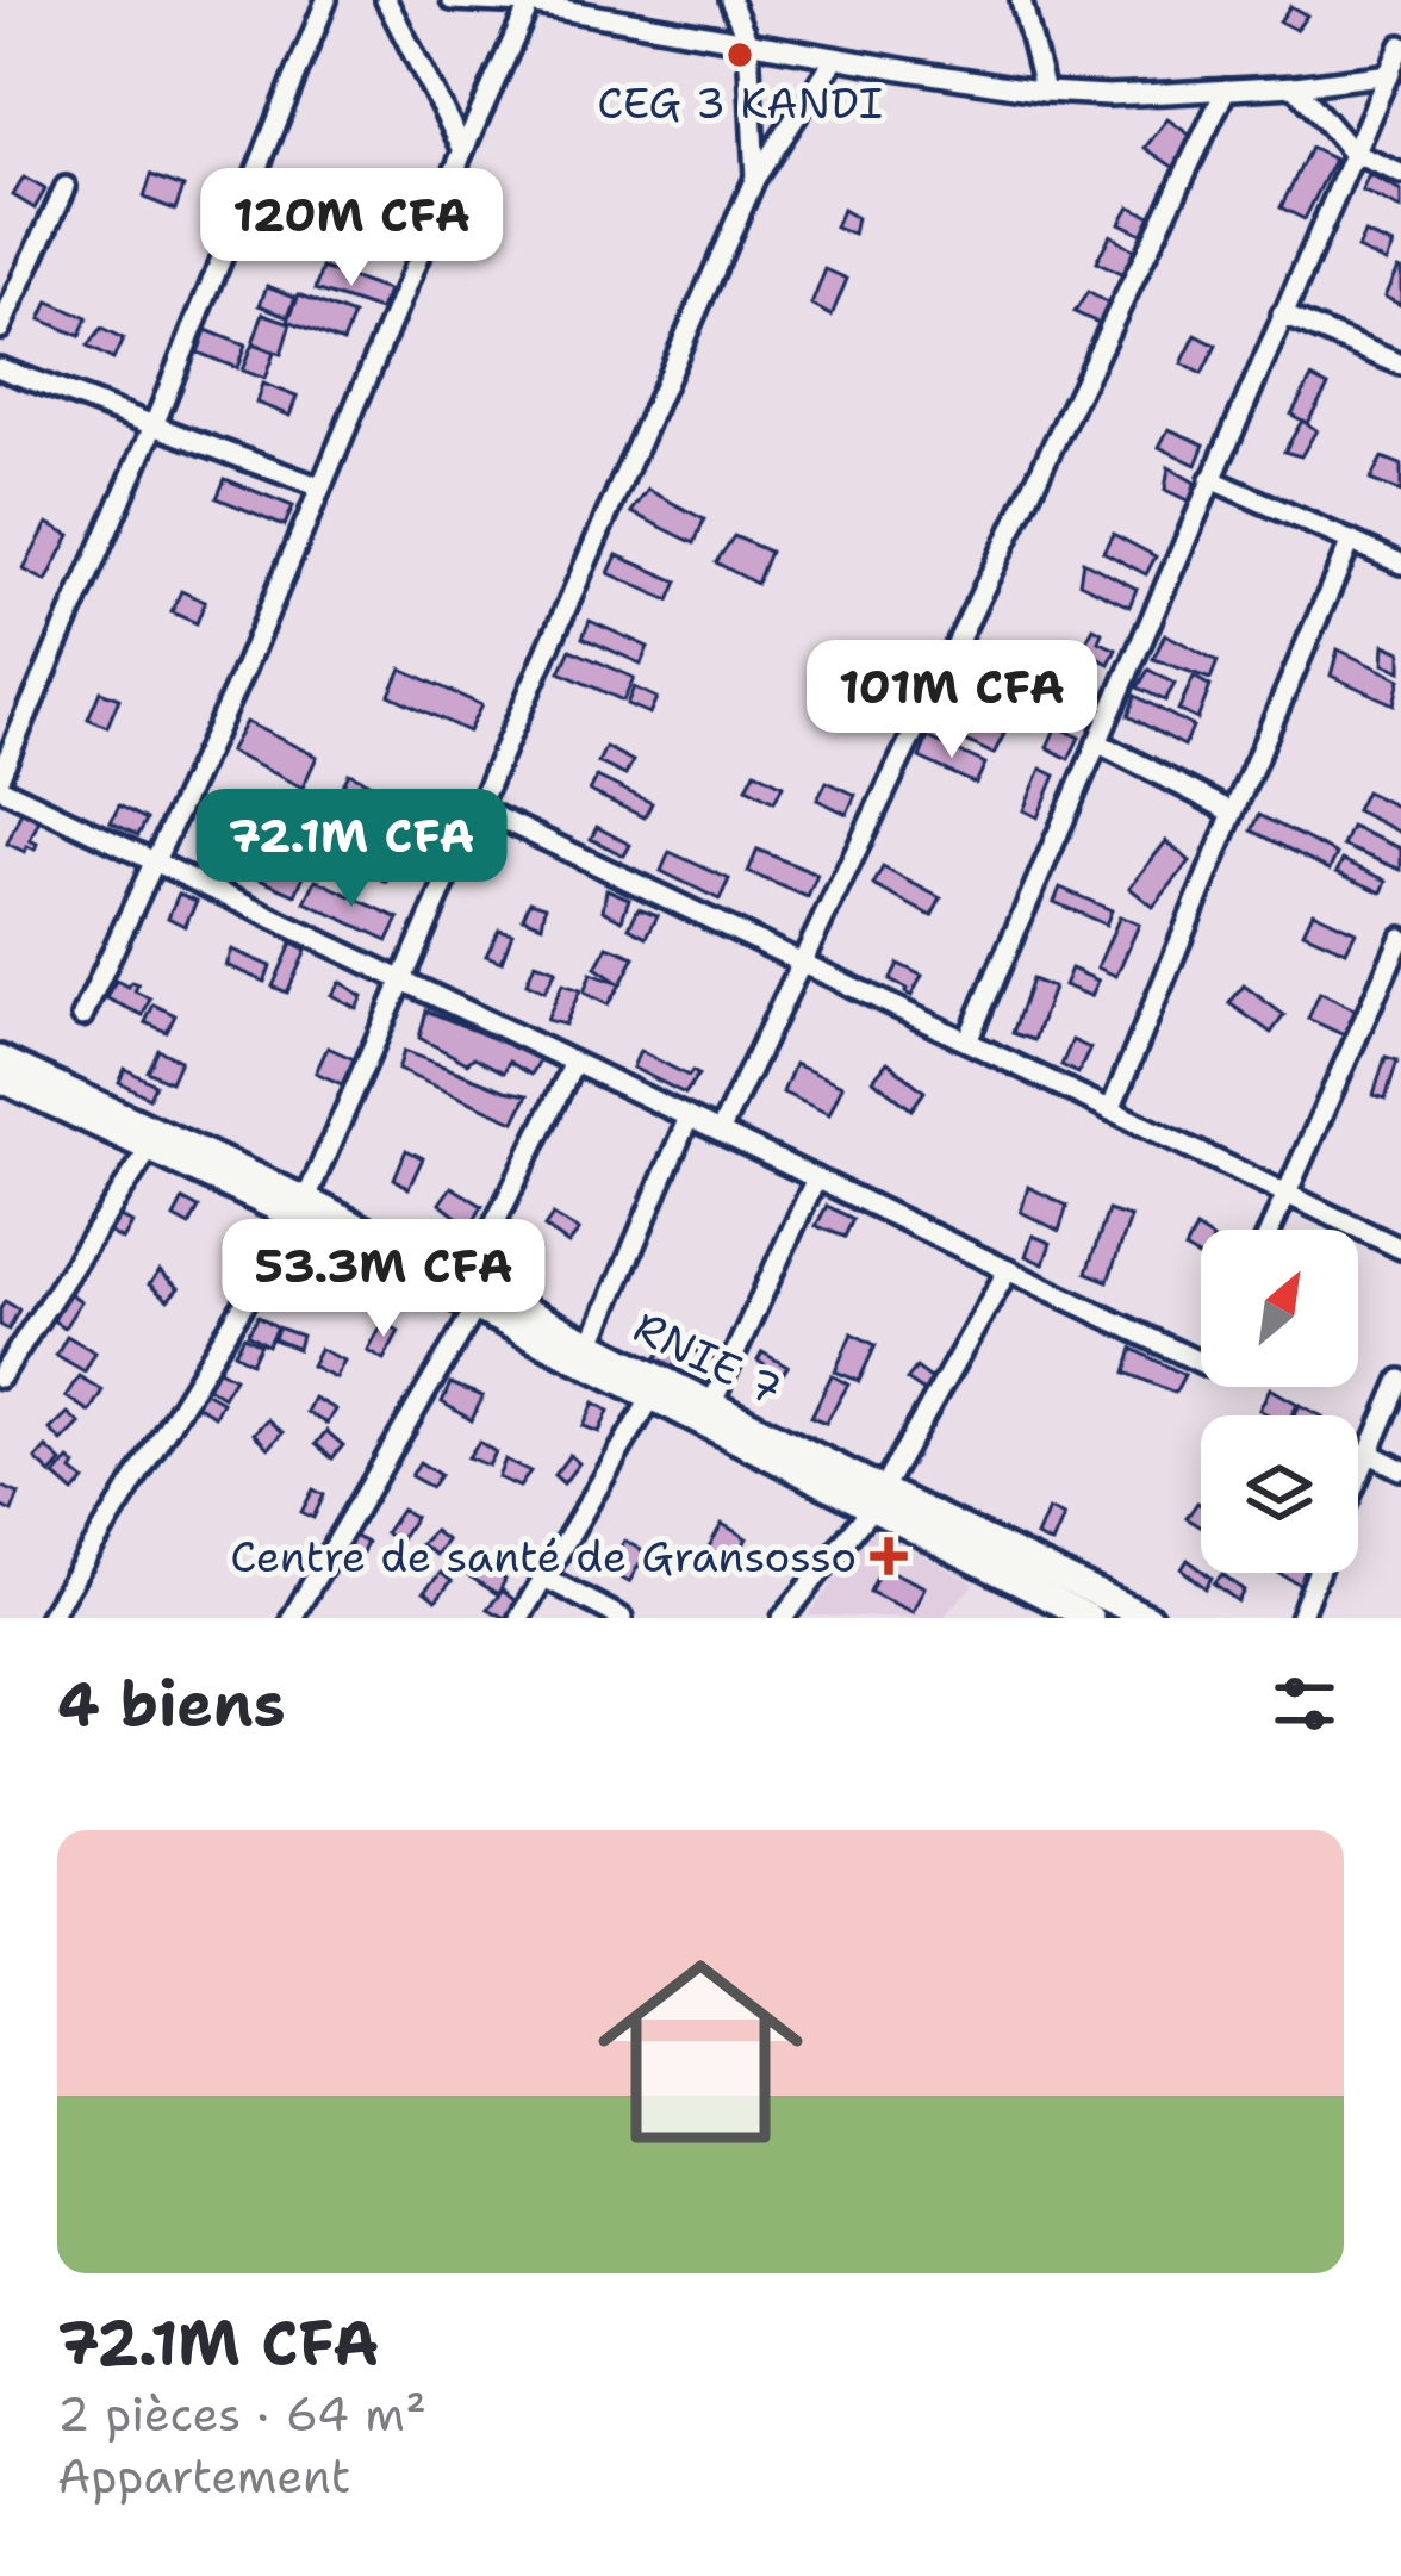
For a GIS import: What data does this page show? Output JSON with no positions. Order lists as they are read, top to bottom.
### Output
{
  "streets": {
    "main road": ["RNIE 7"]
  },
  "places": {
    "other": ["CEG 3 KANDI"],
    "health": ["Centre de santé de Gransosso"]
  },
  "north": "top right",
  "page": {
    "price": [
      "120M CFA",
      "101M CFA",
      "72.1M CFA",
      "53.3M CFA"
    ],
    "heading": "4 biens",
    "list": [
      {
        "name": "72.1M CFA",
        "note": "2 pièces · 64 m² · Appartement"
      }
    ]
  }
}
